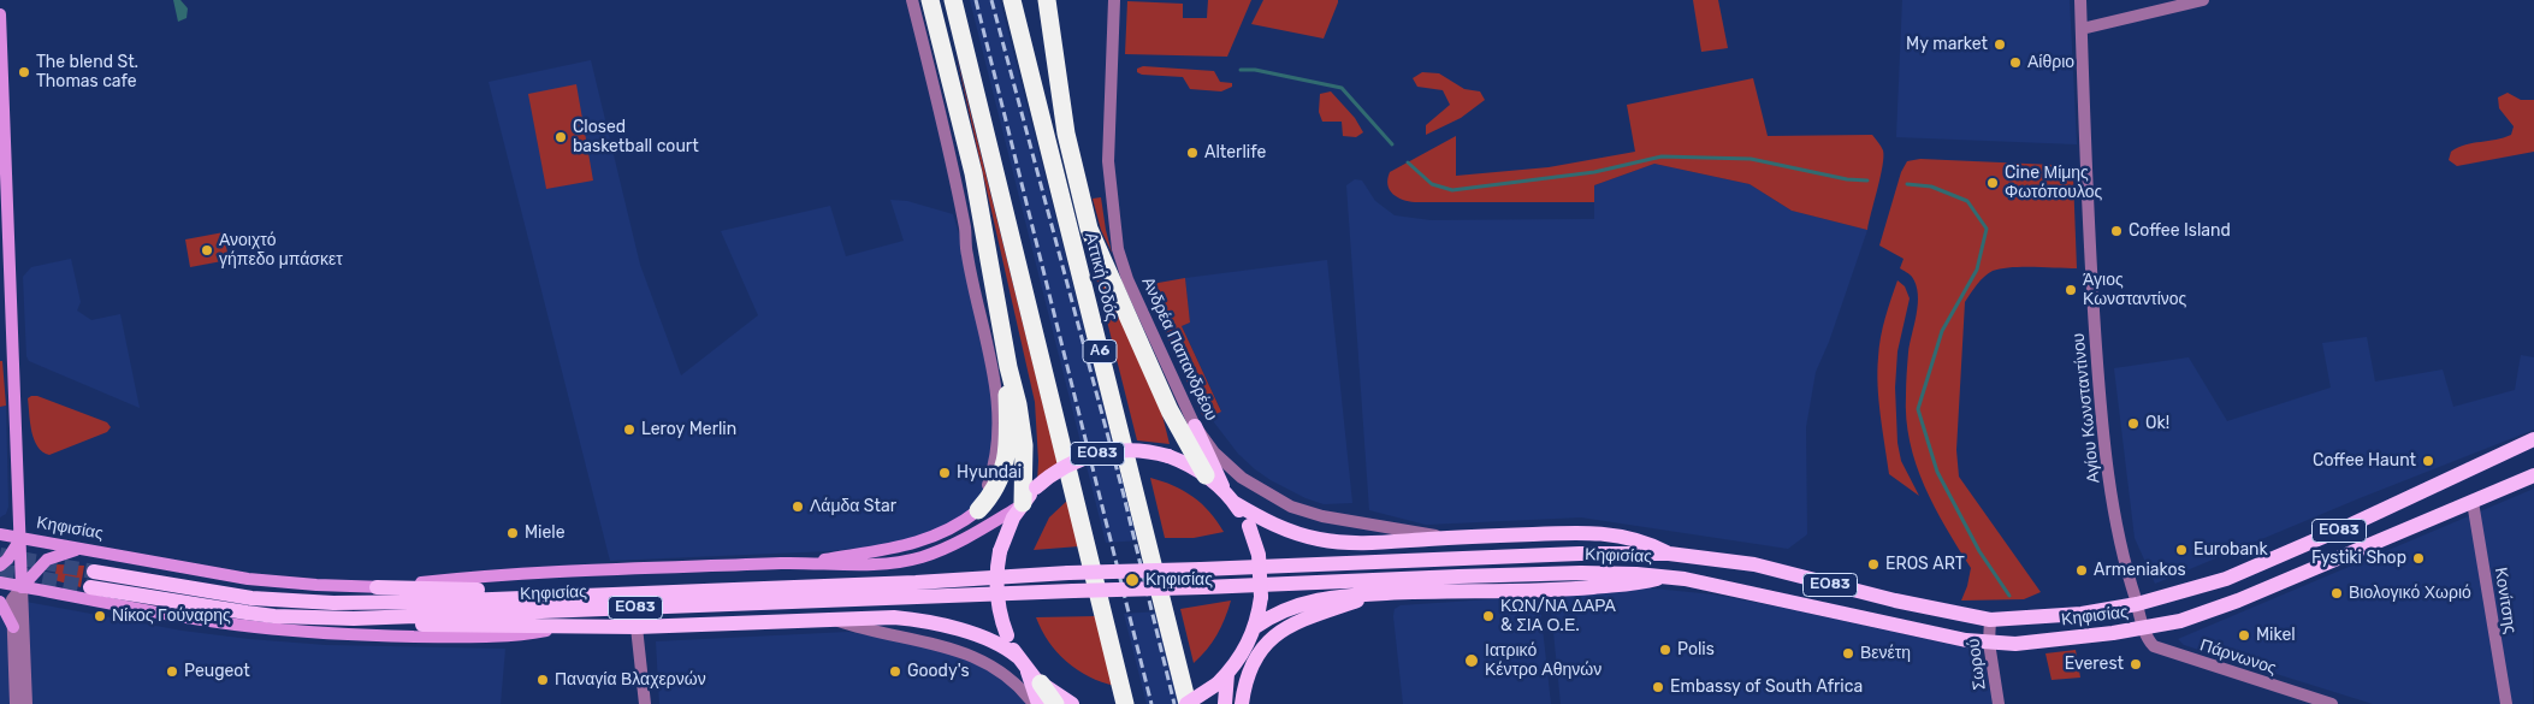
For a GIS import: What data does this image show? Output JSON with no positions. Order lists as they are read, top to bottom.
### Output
{
  "streets": {
    "highway": ["Αττική Οδός", "Α6"],
    "main road": ["ΕΟ83", "Κηφισίας"],
    "street": [
      "Ανδρέα Παπανδρέου",
      "Αγίου Κωνσταντίνου",
      "Κονίτσης",
      "Πάρνωνος",
      "Σωρού"
    ]
  },
  "crossings": [
    ["Αττική Οδός", "ΕΟ83"],
    ["Αγίου Κωνσταντίνου", "Κηφισίας"],
    ["Αγίου Κωνσταντίνου", "Πάρνωνος"],
    ["ΕΟ83", "Κηφισίας"],
    ["Κηφισίας", "Κονίτσης"],
    ["Κηφισίας", "Πάρνωνος"],
    ["Κηφισίας", "Σωρού"]
  ],
  "places": [
    "My market",
    "Αίθριο",
    "The blend St. Thomas cafe",
    "Closed basketball court",
    "Alterlife",
    "Cine Μίμης Φωτόπουλος",
    "Coffee Island",
    "Ανοιχτό γήπεδο μπάσκετ",
    "Άγιος Κωνσταντίνος",
    "Ok!",
    "Leroy Merlin",
    "Coffee Haunt",
    "Hyundai",
    "Λάμδα Star",
    "Miele",
    "Eurobank",
    "Fystiki Shop",
    "EROS ART",
    "Armeniakos",
    "Κηφισίας",
    "Βιολογικό Χωριό",
    "Νίκος Γούναρης",
    "ΚΩΝ/ΝΑ ΔΑΡΑ & ΣΙΑ Ο.Ε.",
    "Mikel",
    "Polis",
    "Βενέτη",
    "Ιατρικό Κέντρο Αθηνών",
    "Everest",
    "Peugeot",
    "Goody's",
    "Παναγία Βλαχερνών",
    "Embassy of South Africa"
  ]
}
